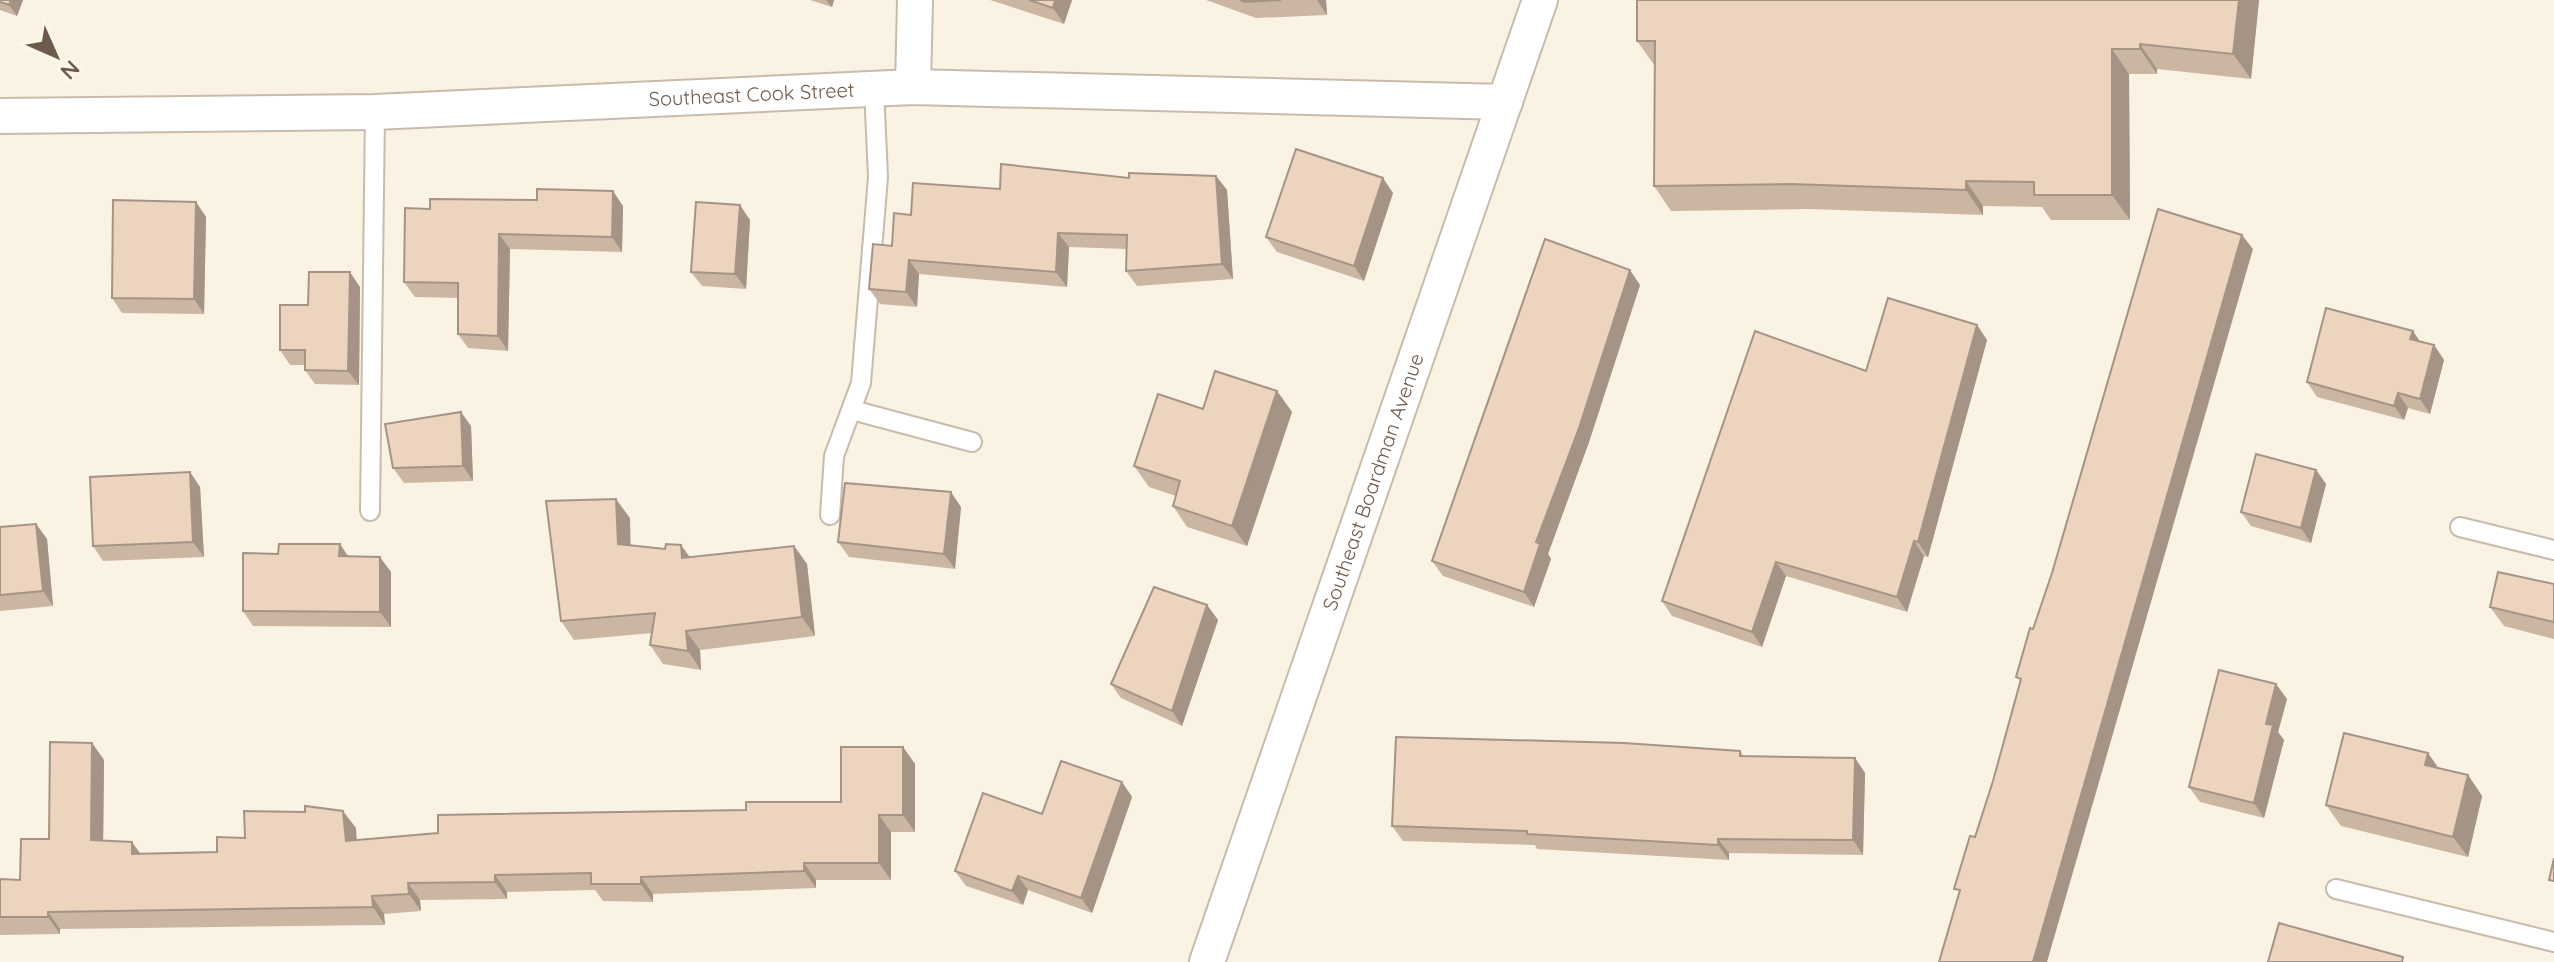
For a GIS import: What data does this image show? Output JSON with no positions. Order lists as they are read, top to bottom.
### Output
{
  "streets": {
    "street": ["Southeast Cook Street", "Southeast Boardman Avenue"]
  },
  "crossings": [
    ["Southeast Cook Street", "Southeast Boardman Avenue"]
  ],
  "north": "bottom right"
}
